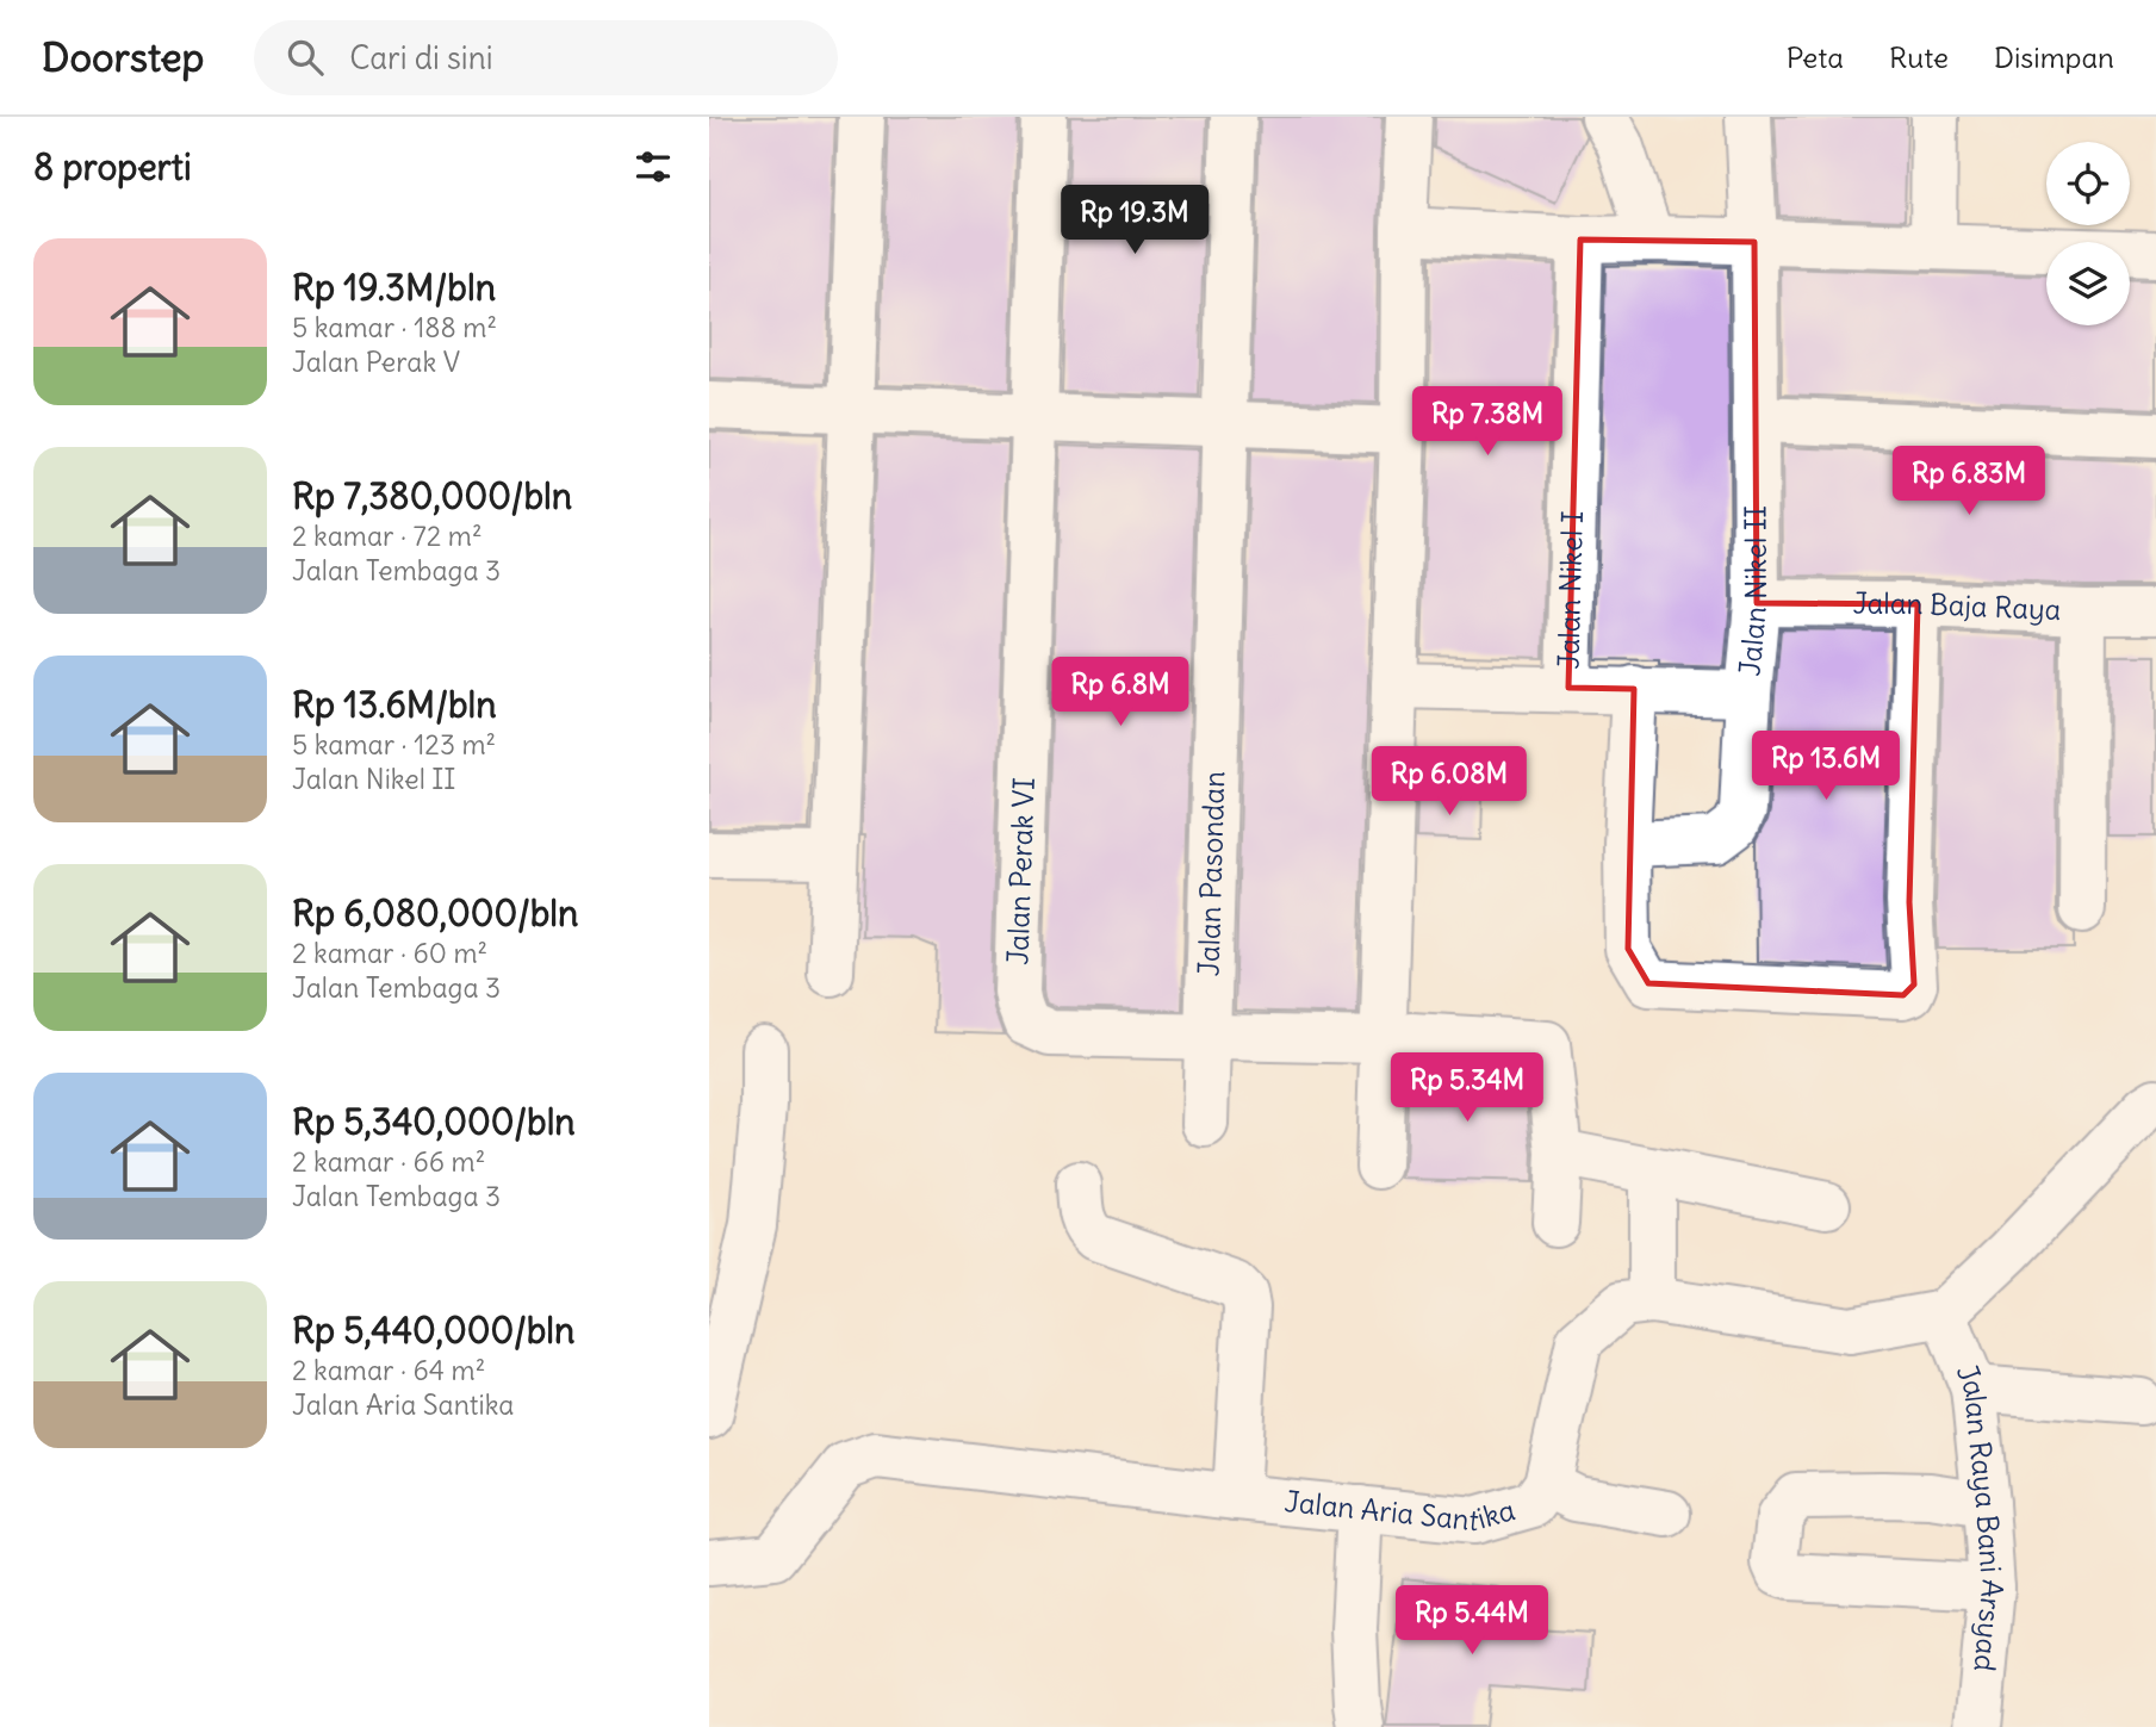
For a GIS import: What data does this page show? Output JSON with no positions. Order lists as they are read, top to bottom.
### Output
{
  "streets": {
    "street": [
      "Jalan Nikel I",
      "Jalan Nikel II",
      "Jalan Baja Raya",
      "Jalan Perak VI",
      "Jalan Pasondan",
      "Jalan Aria Santika",
      "Jalan Raya Bani Arsyad"
    ]
  },
  "crossings": [
    ["Jalan Nikel II", "Jalan Baja Raya"],
    ["Jalan Perak VI", "Jalan Pasondan"],
    ["Jalan Aria Santika", "Jalan Raya Bani Arsyad"]
  ],
  "page": {
    "header": "Doorstep",
    "search": "Cari di sini",
    "nav": ["Peta", "Rute", "Disimpan"],
    "heading": "8 properti",
    "price": [
      "Rp 19.3M",
      "Rp 7.38M",
      "Rp 6.83M",
      "Rp 6.8M",
      "Rp 13.6M",
      "Rp 6.08M",
      "Rp 5.34M",
      "Rp 5.44M"
    ],
    "list": [
      {
        "name": "Rp 19.3M/bln",
        "note": "5 kamar · 188 m² · Jalan Perak V"
      },
      {
        "name": "Rp 7,380,000/bln",
        "note": "2 kamar · 72 m² · Jalan Tembaga 3"
      },
      {
        "name": "Rp 13.6M/bln",
        "note": "5 kamar · 123 m² · Jalan Nikel II"
      },
      {
        "name": "Rp 6,080,000/bln",
        "note": "2 kamar · 60 m² · Jalan Tembaga 3"
      },
      {
        "name": "Rp 5,340,000/bln",
        "note": "2 kamar · 66 m² · Jalan Tembaga 3"
      },
      {
        "name": "Rp 5,440,000/bln",
        "note": "2 kamar · 64 m² · Jalan Aria Santika"
      }
    ]
  }
}
